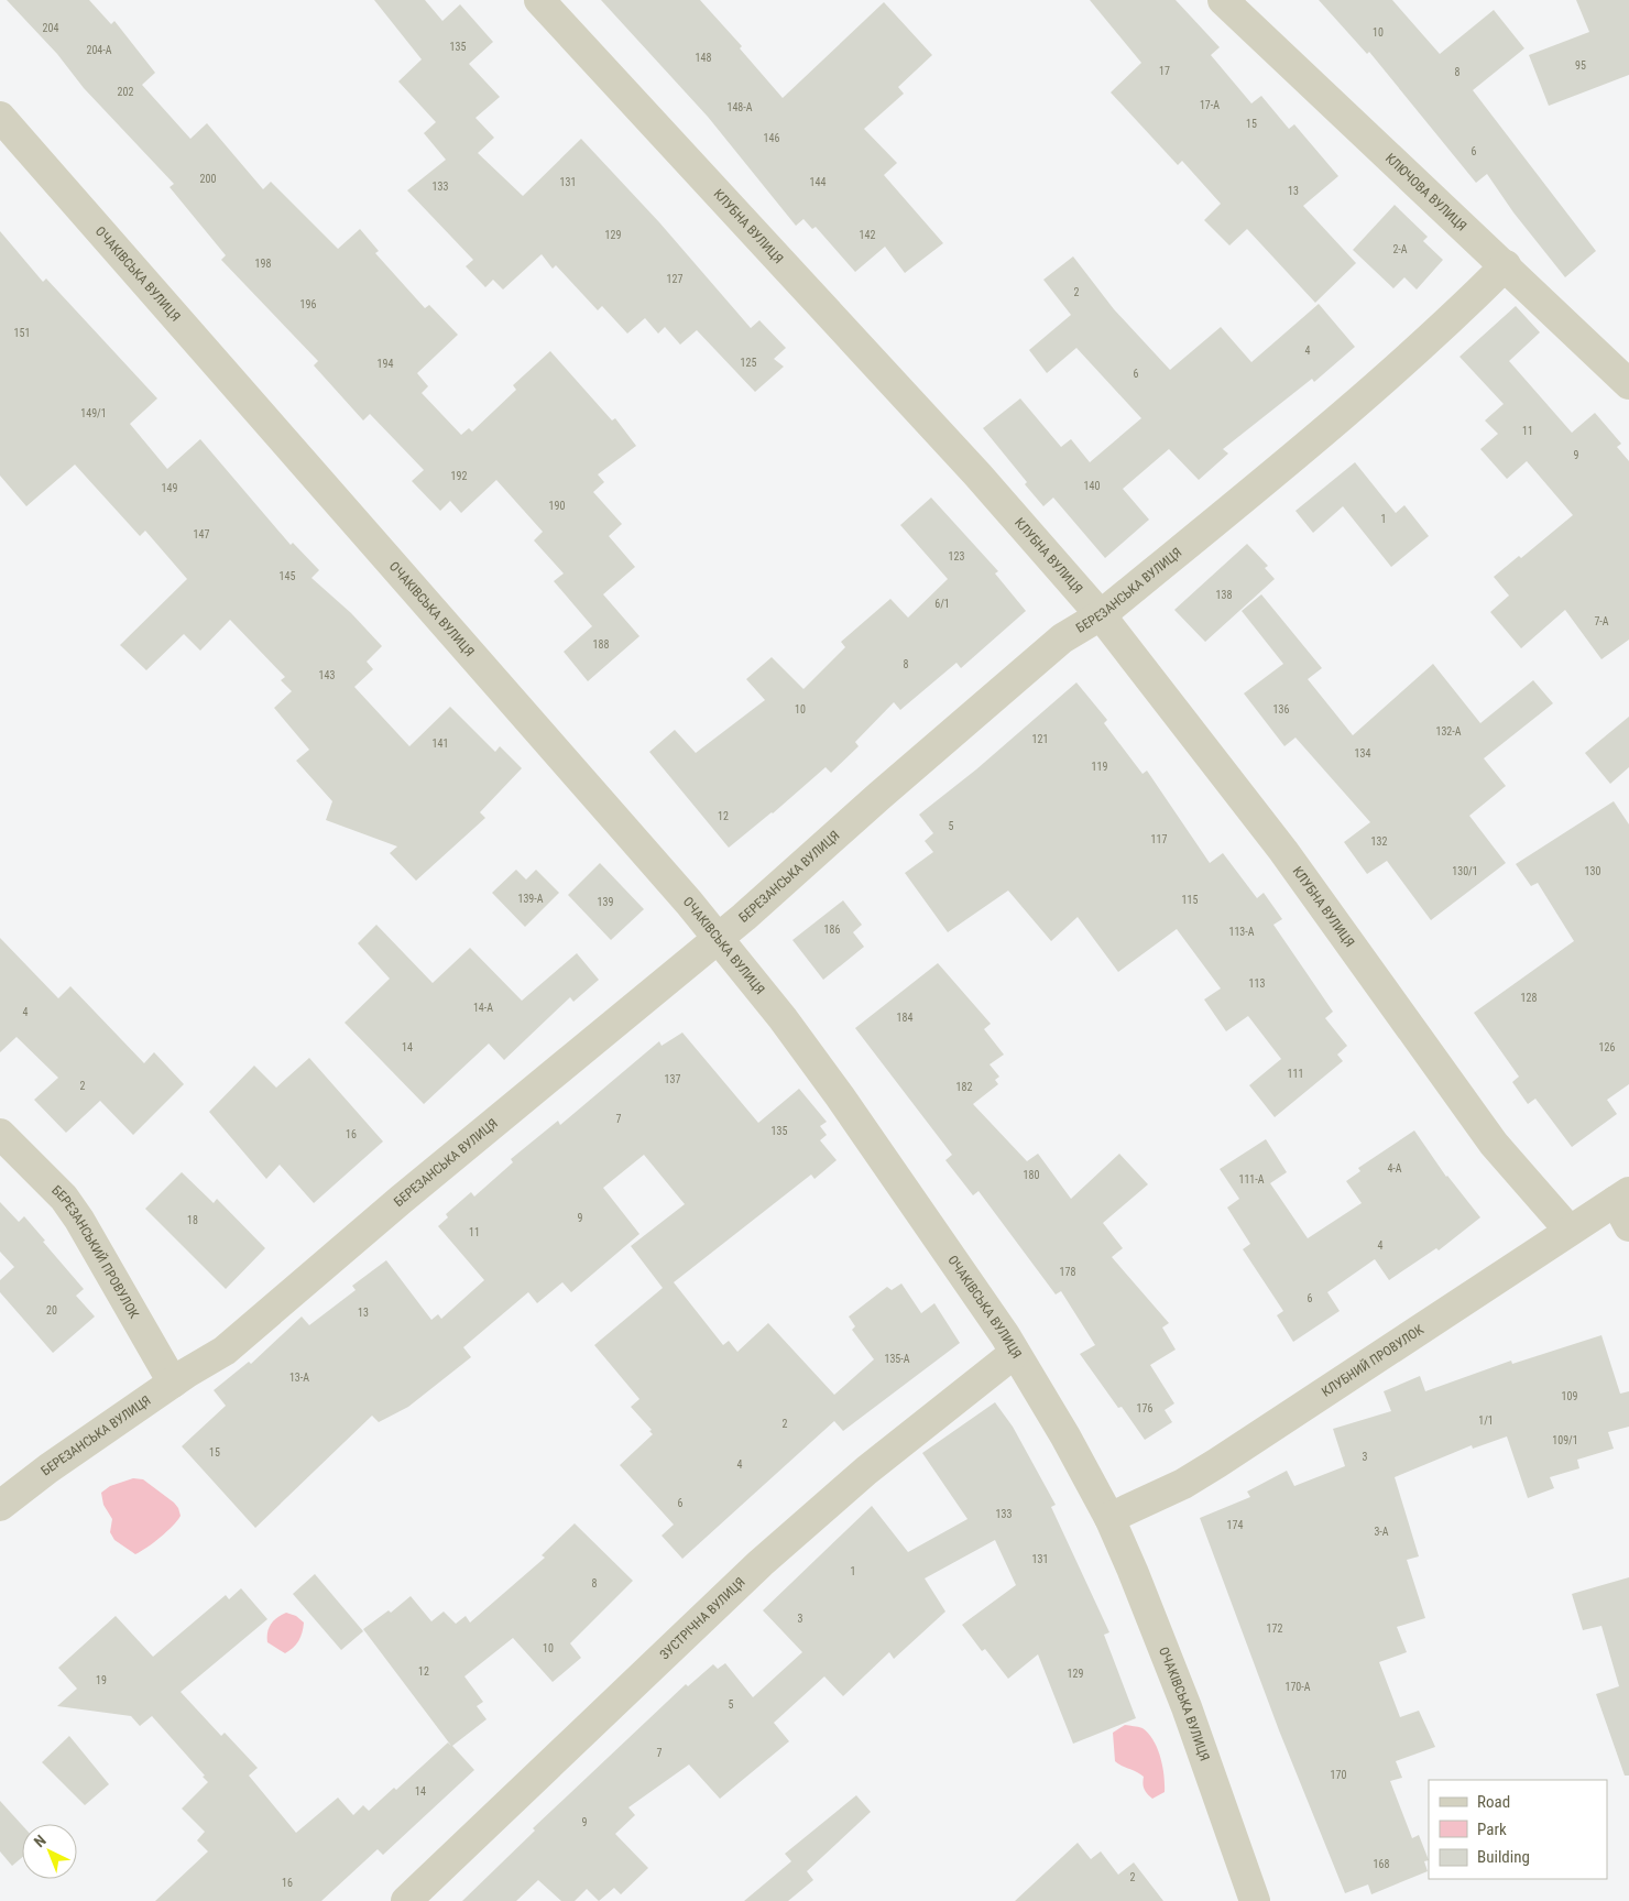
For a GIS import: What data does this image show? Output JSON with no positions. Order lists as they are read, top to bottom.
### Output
{
  "streets": {
    "street": [
      "КЛЮЧОВА ВУЛИЦЯ",
      "КЛУБНА ВУЛИЦЯ",
      "ОЧАКІВСЬКА ВУЛИЦЯ",
      "БЕРЕЗАНСЬКА ВУЛИЦЯ",
      "БЕРЕЗАНСЬКИЙ ПРОВУЛОК",
      "КЛУБНИЙ ПРОВУЛОК",
      "ЗУСТРІЧНА ВУЛИЦЯ"
    ]
  },
  "crossings": [
    ["КЛЮЧОВА ВУЛИЦЯ", "БЕРЕЗАНСЬКА ВУЛИЦЯ"],
    ["КЛУБНА ВУЛИЦЯ", "БЕРЕЗАНСЬКА ВУЛИЦЯ"],
    ["КЛУБНА ВУЛИЦЯ", "КЛУБНИЙ ПРОВУЛОК"],
    ["ОЧАКІВСЬКА ВУЛИЦЯ", "БЕРЕЗАНСЬКА ВУЛИЦЯ"],
    ["ОЧАКІВСЬКА ВУЛИЦЯ", "КЛУБНИЙ ПРОВУЛОК"],
    ["ОЧАКІВСЬКА ВУЛИЦЯ", "ЗУСТРІЧНА ВУЛИЦЯ"],
    ["БЕРЕЗАНСЬКА ВУЛИЦЯ", "БЕРЕЗАНСЬКИЙ ПРОВУЛОК"]
  ],
  "house_numbers": [
    "204",
    "10",
    "135",
    "204-А",
    "148",
    "95",
    "17",
    "8",
    "202",
    "17-А",
    "148-А",
    "15",
    "146",
    "6",
    "200",
    "131",
    "144",
    "133",
    "13",
    "129",
    "142",
    "2-А",
    "198",
    "127",
    "2",
    "196",
    "151",
    "4",
    "125",
    "194",
    "6",
    "149/1",
    "11",
    "9",
    "192",
    "140",
    "149",
    "190",
    "1",
    "147",
    "123",
    "145",
    "138",
    "6/1",
    "7-А",
    "188",
    "8",
    "143",
    "10",
    "136",
    "132-А",
    "121",
    "141",
    "134",
    "119",
    "12",
    "5",
    "117",
    "132",
    "130/1",
    "130",
    "139-А",
    "115",
    "139",
    "186",
    "113-А",
    "113",
    "128",
    "14-А",
    "4",
    "184",
    "14",
    "126",
    "111",
    "137",
    "2",
    "182",
    "7",
    "135",
    "16",
    "4-А",
    "180",
    "111-А",
    "9",
    "18",
    "11",
    "4",
    "178",
    "6",
    "20",
    "13",
    "135-А",
    "13-А",
    "109",
    "176",
    "1/1",
    "2",
    "109/1",
    "15",
    "3",
    "4",
    "6",
    "133",
    "174",
    "3-А",
    "131",
    "1",
    "8",
    "3",
    "172",
    "10",
    "12",
    "129",
    "19",
    "170-А",
    "5",
    "7",
    "170",
    "14",
    "9",
    "168",
    "2",
    "16"
  ],
  "legend": ["Road", "Park", "Building"],
  "north": "top left"
}
